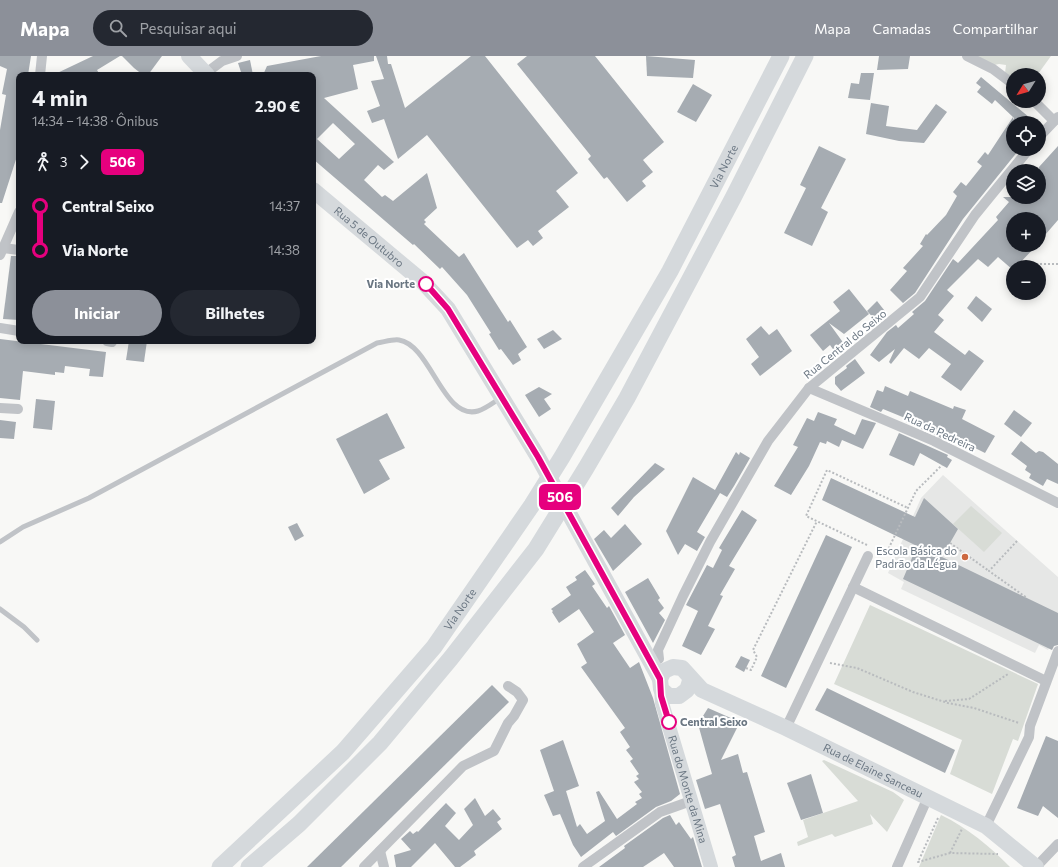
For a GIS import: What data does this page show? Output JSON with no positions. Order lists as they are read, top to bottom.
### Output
{
  "streets": {
    "highway": ["Via Norte"],
    "main road": ["Rua 5 de Outubro", "Rua de Elaine Sanceau", "Rua do Monte da Mina"],
    "street": ["Rua Central do Seixo", "Rua da Pedreira"]
  },
  "crossings": [
    ["Rua 5 de Outubro", "Rua Central do Seixo"],
    ["Rua 5 de Outubro", "Rua do Monte da Mina"],
    ["Rua Central do Seixo", "Rua da Pedreira"],
    ["Rua Central do Seixo", "Rua do Monte da Mina"]
  ],
  "places": ["Via Norte", "Escola Básica do Padrão da Légua", "Central Seixo"],
  "lines": ["bus line 506"],
  "north": "bottom left",
  "page": {
    "header": "Mapa",
    "search": "Pesquisar aqui",
    "nav": ["Mapa", "Camadas", "Compartilhar"],
    "on_map": "506",
    "map_buttons": ["+", "−"],
    "heading": ["4 min", "14:34 – 14:38 · Ônibus", "2.90 €"],
    "legs": ["3", "506"],
    "list": [
      {
        "name": "Central Seixo",
        "value": "14:37"
      },
      {
        "name": "Via Norte",
        "value": "14:38"
      }
    ],
    "buttons": ["Iniciar", "Bilhetes"]
  }
}
